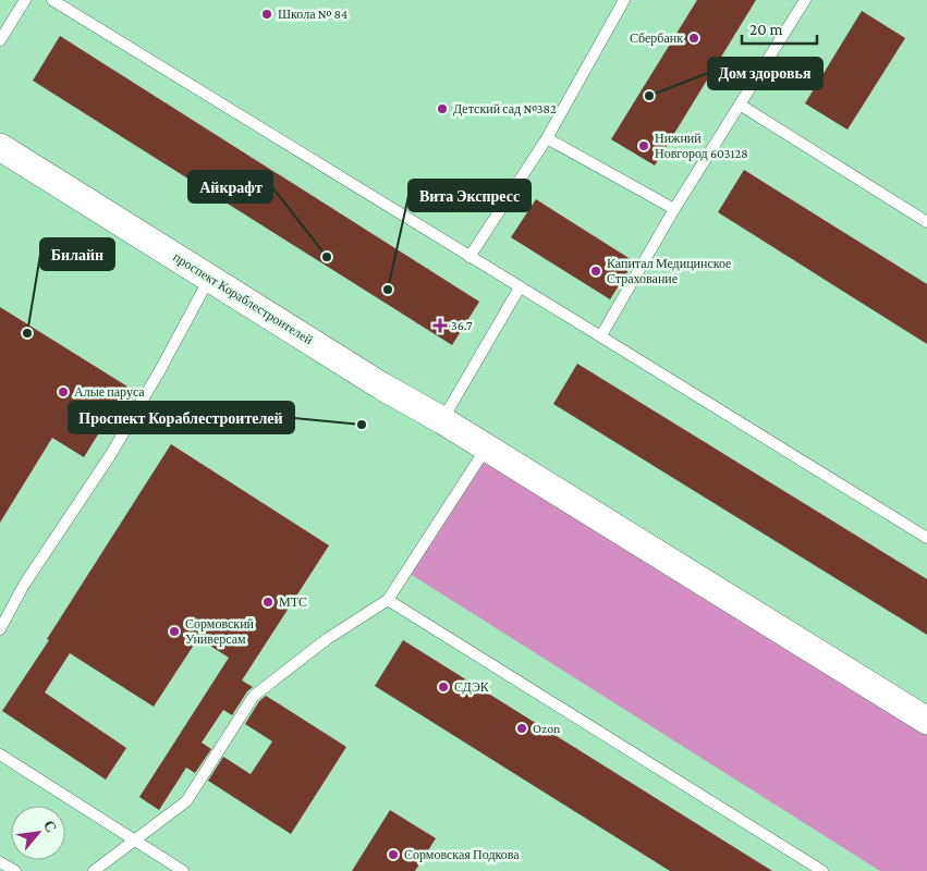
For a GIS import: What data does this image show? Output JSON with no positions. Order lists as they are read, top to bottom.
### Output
{
  "streets": {
    "street": ["проспект Кораблестроителей"]
  },
  "places": {
    "other": [
      "Школа № 84",
      "Сбербанк",
      "Дом здоровья",
      "Детский сад №382",
      "Нижний Новгород 603128",
      "Айкрафт",
      "Капитал Медицинское Страхование",
      "Вита Экспресс",
      "Билайн",
      "Алые паруса",
      "Проспект Кораблестроителей",
      "МТС",
      "Сормовский Универсам",
      "СДЭК",
      "Ozon",
      "Сормовская Подкова"
    ],
    "health": ["36.7"]
  },
  "scale_bar": "20 m",
  "north": "top right"
}
